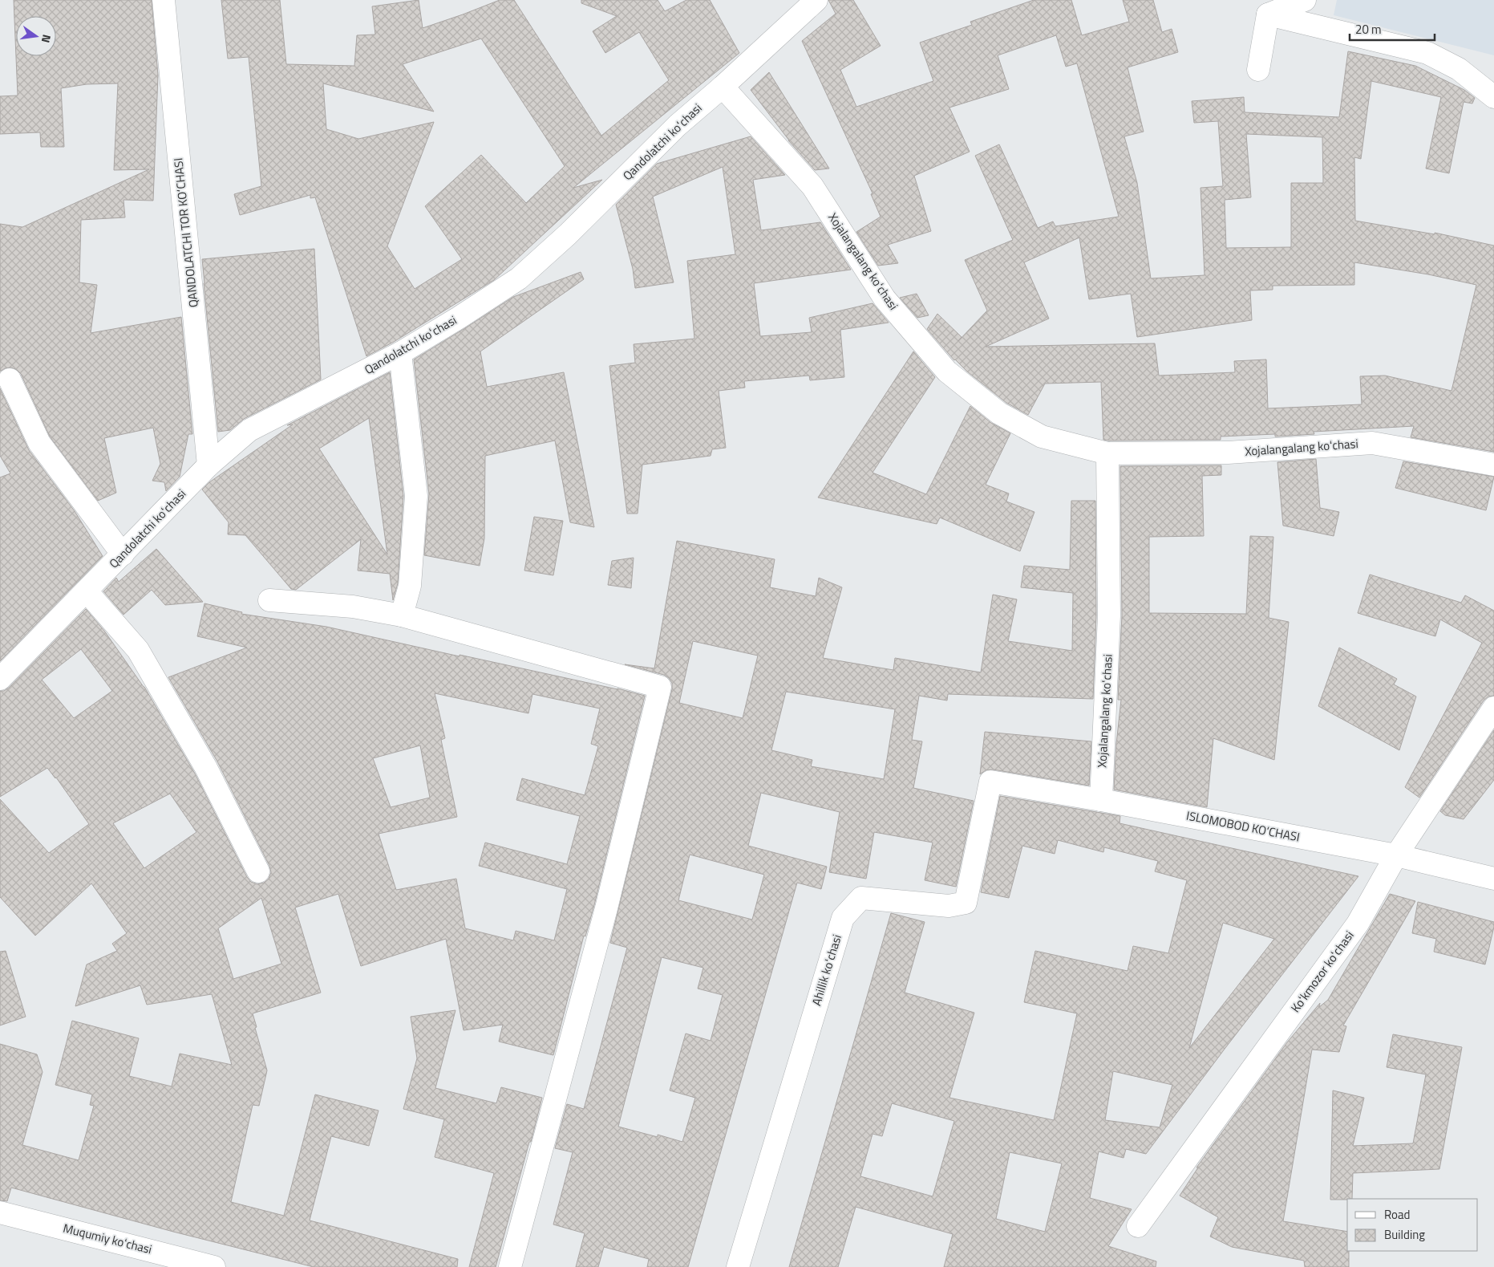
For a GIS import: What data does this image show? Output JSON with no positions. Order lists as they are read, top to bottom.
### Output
{
  "streets": {
    "street": [
      "Qandolatchi koʻchasi",
      "QANDOLATCHI TOR KO‘CHASI",
      "Xojalangalang koʻchasi",
      "ISLOMOBOD KO‘CHASI",
      "Ahillik koʻchasi",
      "Koʻkmozor koʻchasi",
      "Muqumiy koʻchasi"
    ]
  },
  "crossings": [
    ["Qandolatchi koʻchasi", "QANDOLATCHI TOR KO‘CHASI"],
    ["Qandolatchi koʻchasi", "Xojalangalang koʻchasi"],
    ["Xojalangalang koʻchasi", "ISLOMOBOD KO‘CHASI"],
    ["ISLOMOBOD KO‘CHASI", "Ahillik koʻchasi"],
    ["ISLOMOBOD KO‘CHASI", "Koʻkmozor koʻchasi"]
  ],
  "legend": ["Road", "Building"],
  "scale_bar": "20 m",
  "north": "right"
}
